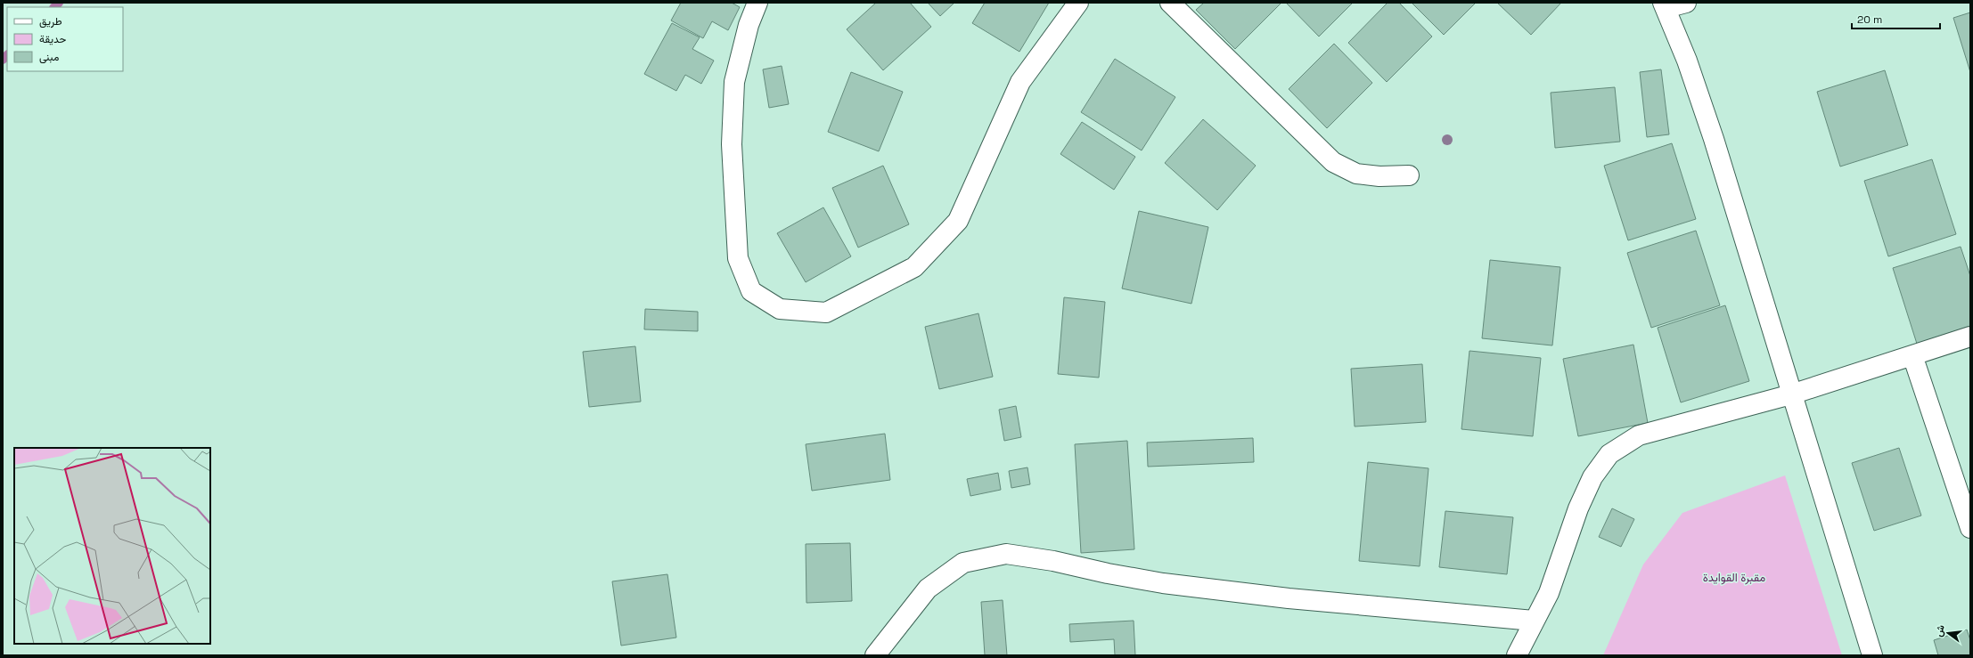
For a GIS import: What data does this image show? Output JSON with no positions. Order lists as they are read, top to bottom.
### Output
{
  "parks": ["مقبرة القوايدة"],
  "legend": ["طريق", "حديقة", "مبنى"],
  "scale_bar": "20 m",
  "north": "left"
}
